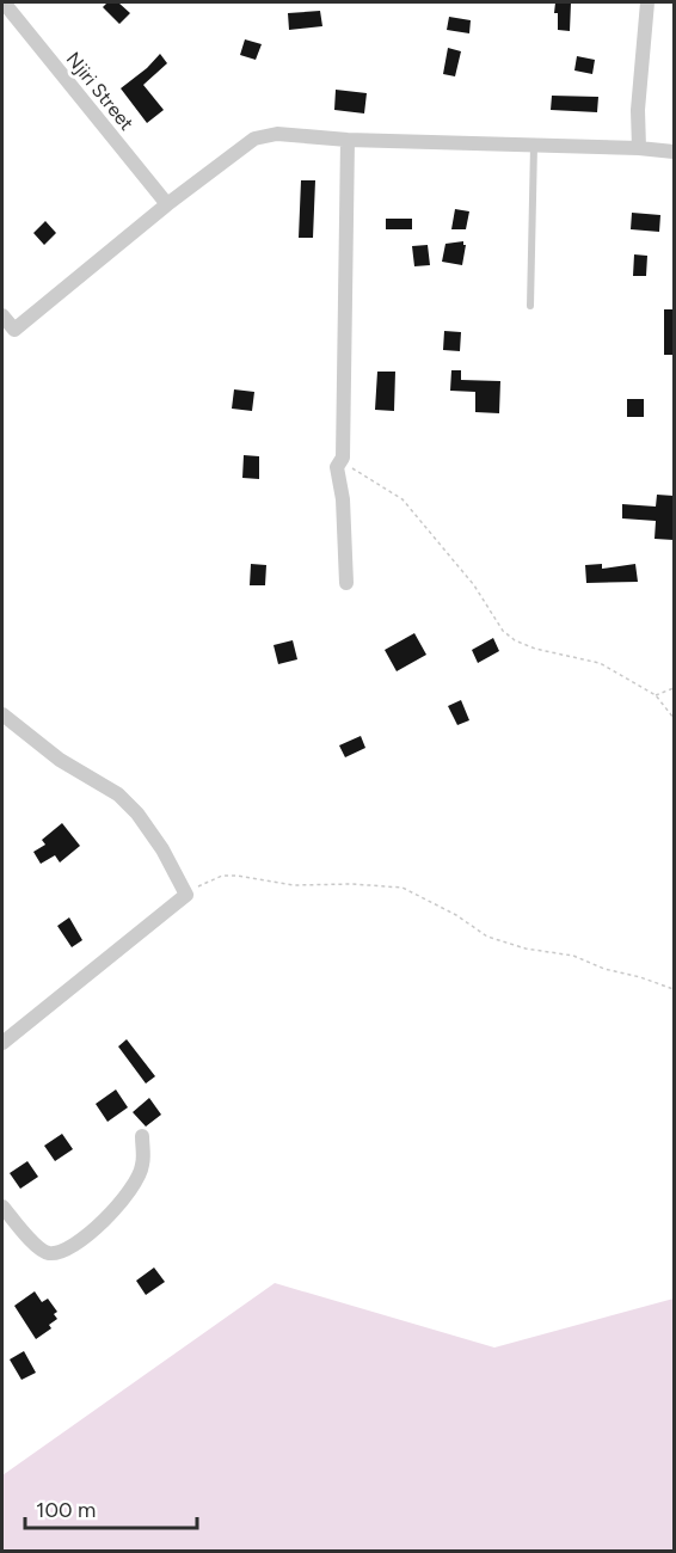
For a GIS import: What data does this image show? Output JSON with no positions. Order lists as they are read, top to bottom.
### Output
{
  "streets": {
    "street": ["Njiri Street"]
  },
  "scale_bar": "100 m"
}
